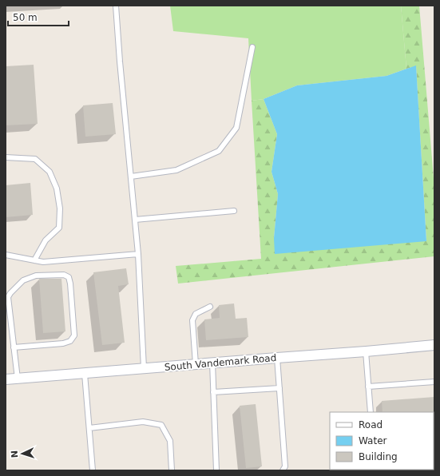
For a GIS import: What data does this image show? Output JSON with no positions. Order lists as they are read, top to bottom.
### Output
{
  "streets": {
    "street": ["South Vandemark Road"]
  },
  "legend": ["Road", "Water", "Building"],
  "scale_bar": "50 m",
  "north": "left"
}
